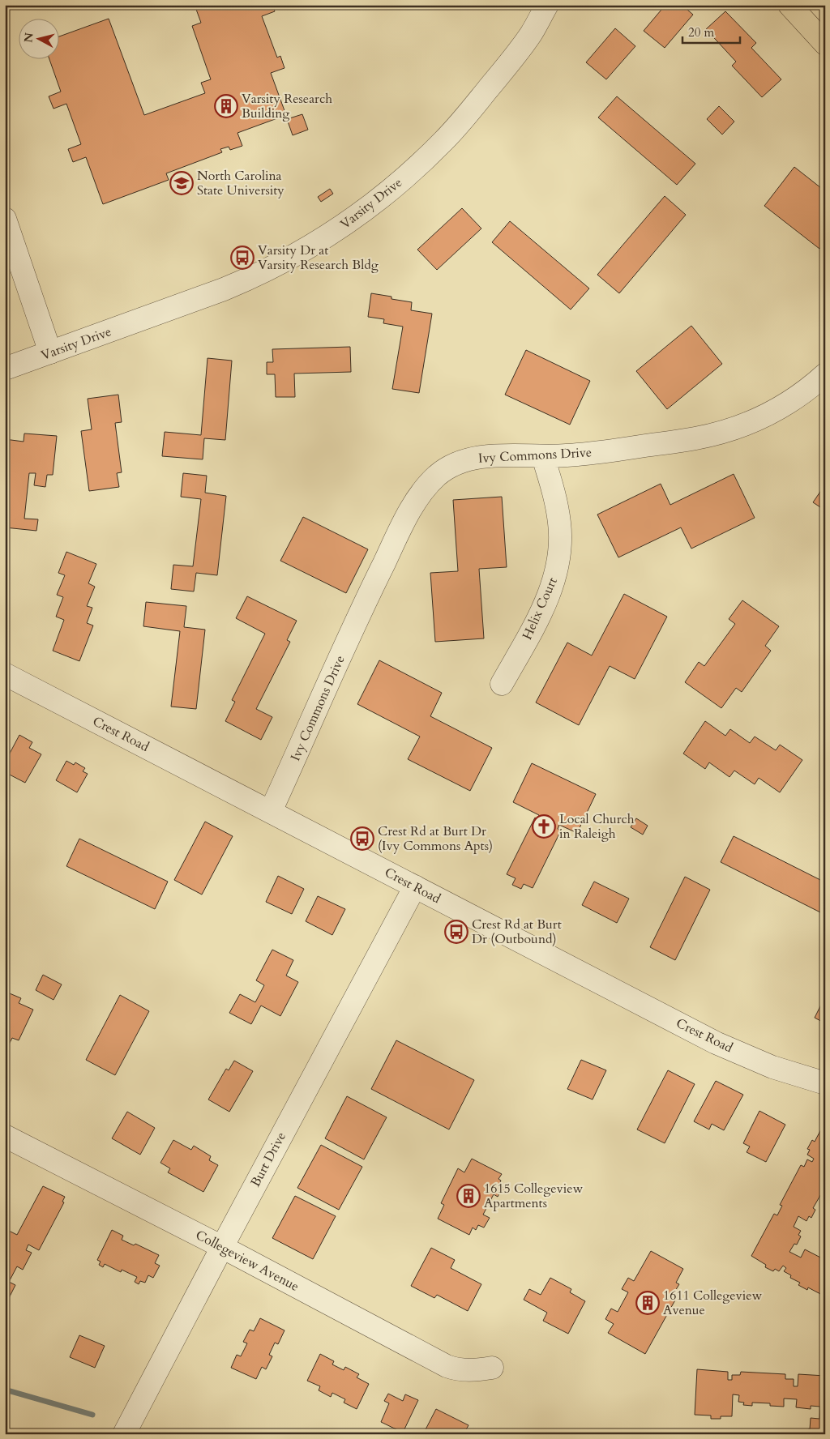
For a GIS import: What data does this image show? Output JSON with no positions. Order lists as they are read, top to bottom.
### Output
{
  "streets": {
    "street": [
      "Varsity Drive",
      "Ivy Commons Drive",
      "Helix Court",
      "Crest Road",
      "Burt Drive",
      "Collegeview Avenue"
    ]
  },
  "crossings": [
    ["Ivy Commons Drive", "Helix Court"],
    ["Ivy Commons Drive", "Crest Road"],
    ["Crest Road", "Burt Drive"],
    ["Burt Drive", "Collegeview Avenue"]
  ],
  "places": {
    "building": ["Varsity Research Building", "1615 Collegeview Apartments", "1611 Collegeview Avenue"],
    "school or university": ["North Carolina State University"],
    "bus stop": ["Varsity Dr at Varsity Research Bldg", "Crest Rd at Burt Dr (Ivy Commons Apts)", "Crest Rd at Burt Dr (Outbound)"],
    "church": ["Local Church in Raleigh"]
  },
  "scale_bar": "20 m",
  "north": "left"
}
